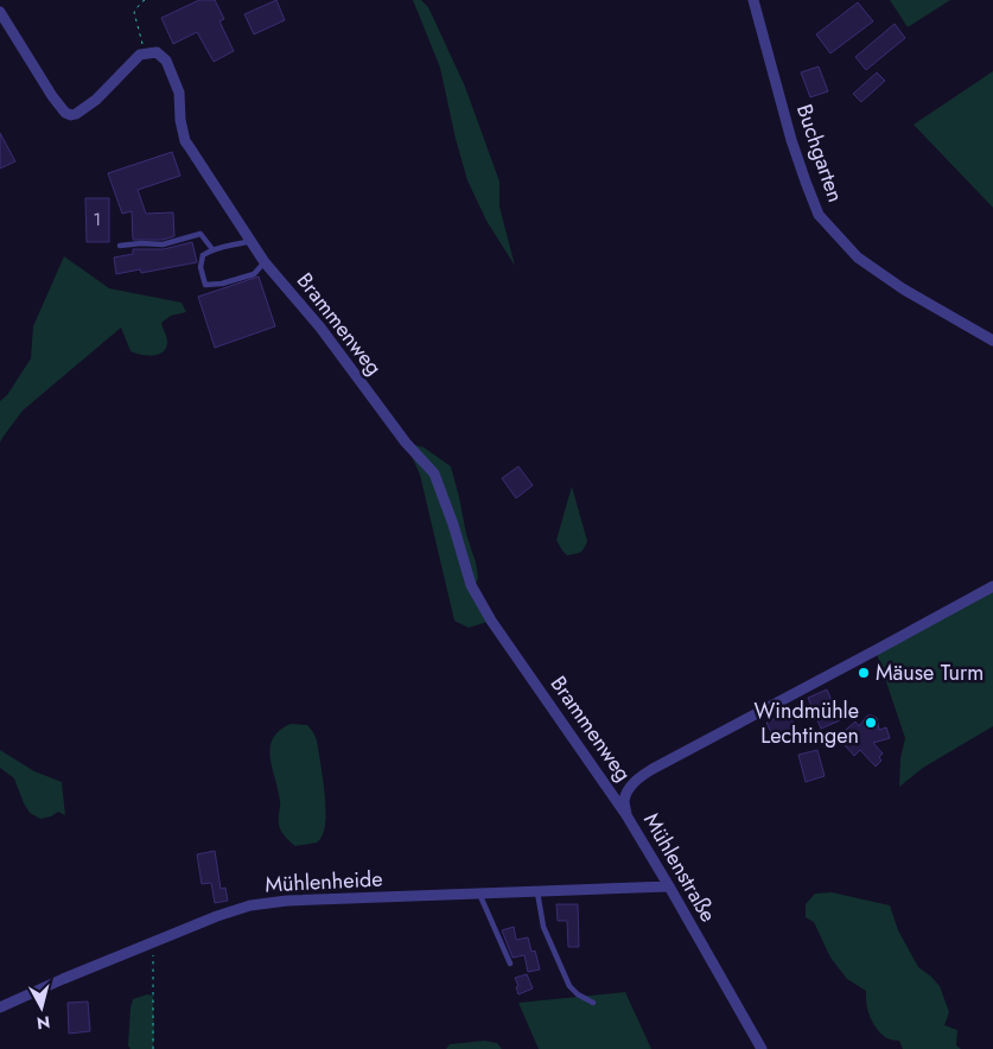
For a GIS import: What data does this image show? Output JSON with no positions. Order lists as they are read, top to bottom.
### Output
{
  "streets": {
    "street": [
      "Buchgarten",
      "Brammenweg",
      "Mühlenstraße",
      "Mühlenheide"
    ]
  },
  "crossings": [
    ["Brammenweg", "Mühlenstraße"],
    ["Mühlenstraße", "Mühlenheide"]
  ],
  "places": ["Mäuse Turm", "Windmühle Lechtingen"],
  "house_numbers": ["1"],
  "north": "bottom"
}
